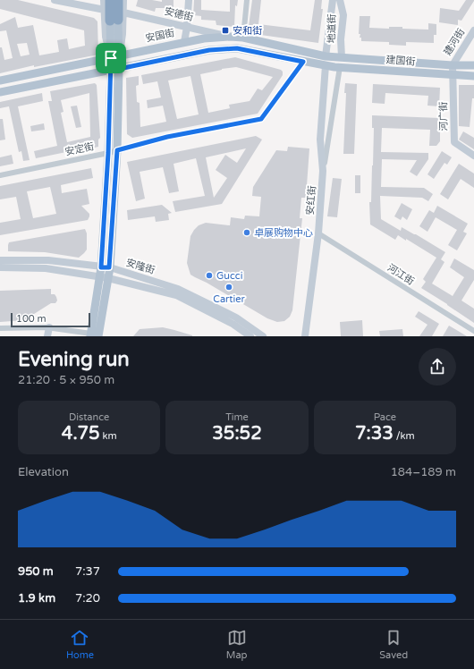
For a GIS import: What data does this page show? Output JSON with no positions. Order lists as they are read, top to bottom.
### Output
{
  "streets": {
    "main road": [
      "安德街",
      "地道街",
      "安国街",
      "建河街",
      "建国街",
      "河广街",
      "安红街",
      "安隆街"
    ],
    "street": ["安定街", "河江街"]
  },
  "crossings": [
    ["安德街", "安国街"],
    ["地道街", "建国街"],
    ["安国街", "建国街"],
    ["建河街", "建国街"],
    ["建河街", "河广街"],
    ["建国街", "河广街"],
    ["建国街", "安红街"],
    ["安红街", "河江街"]
  ],
  "places": {
    "transit": ["安和街"],
    "other": ["卓展购物中心", "Gucci", "Cartier"]
  },
  "scale_bar": "100 m",
  "page": {
    "scale": "100 m",
    "heading": ["Evening run", "21:20 · 5 × 950 m"],
    "stats": [
      ["Distance", "4.75 km"],
      ["Time", "35:52"],
      ["Pace", "7:33 /km"]
    ],
    "chart": ["Elevation", "184–189 m"],
    "list": [
      {
        "name": "950 m",
        "note": "7:37"
      },
      {
        "name": "1.9 km",
        "note": "7:20"
      }
    ],
    "tabs": ["Home", "Map", "Saved"]
  }
}
